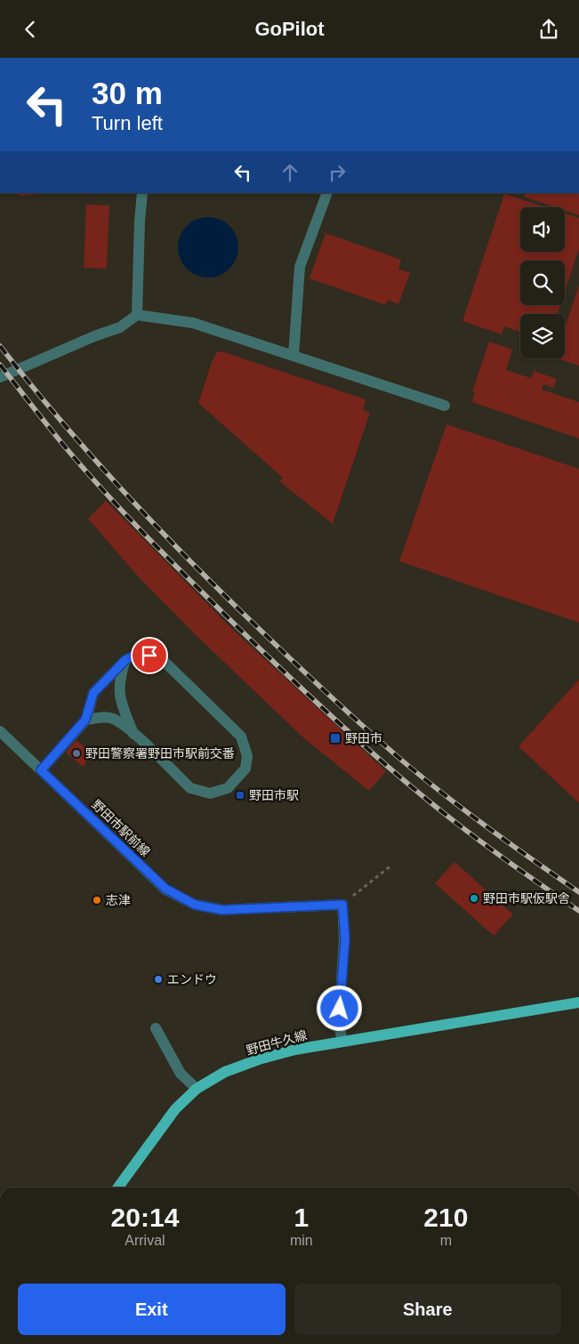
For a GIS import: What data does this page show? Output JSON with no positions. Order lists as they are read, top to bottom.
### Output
{
  "streets": {
    "main road": ["野田牛久線"],
    "street": ["野田市駅前線"]
  },
  "places": {
    "transit": ["野田市", "野田市駅"],
    "other": [
      "野田警察署野田市駅前交番",
      "野田市駅仮駅舎",
      "志津",
      "エンドウ"
    ]
  },
  "page": {
    "header": "GoPilot",
    "turn": ["30 m", "Turn left"],
    "eta": [
      "20:14",
      "Arrival",
      "1",
      "min",
      "210",
      "m"
    ],
    "buttons": ["Exit", "Share"]
  }
}
